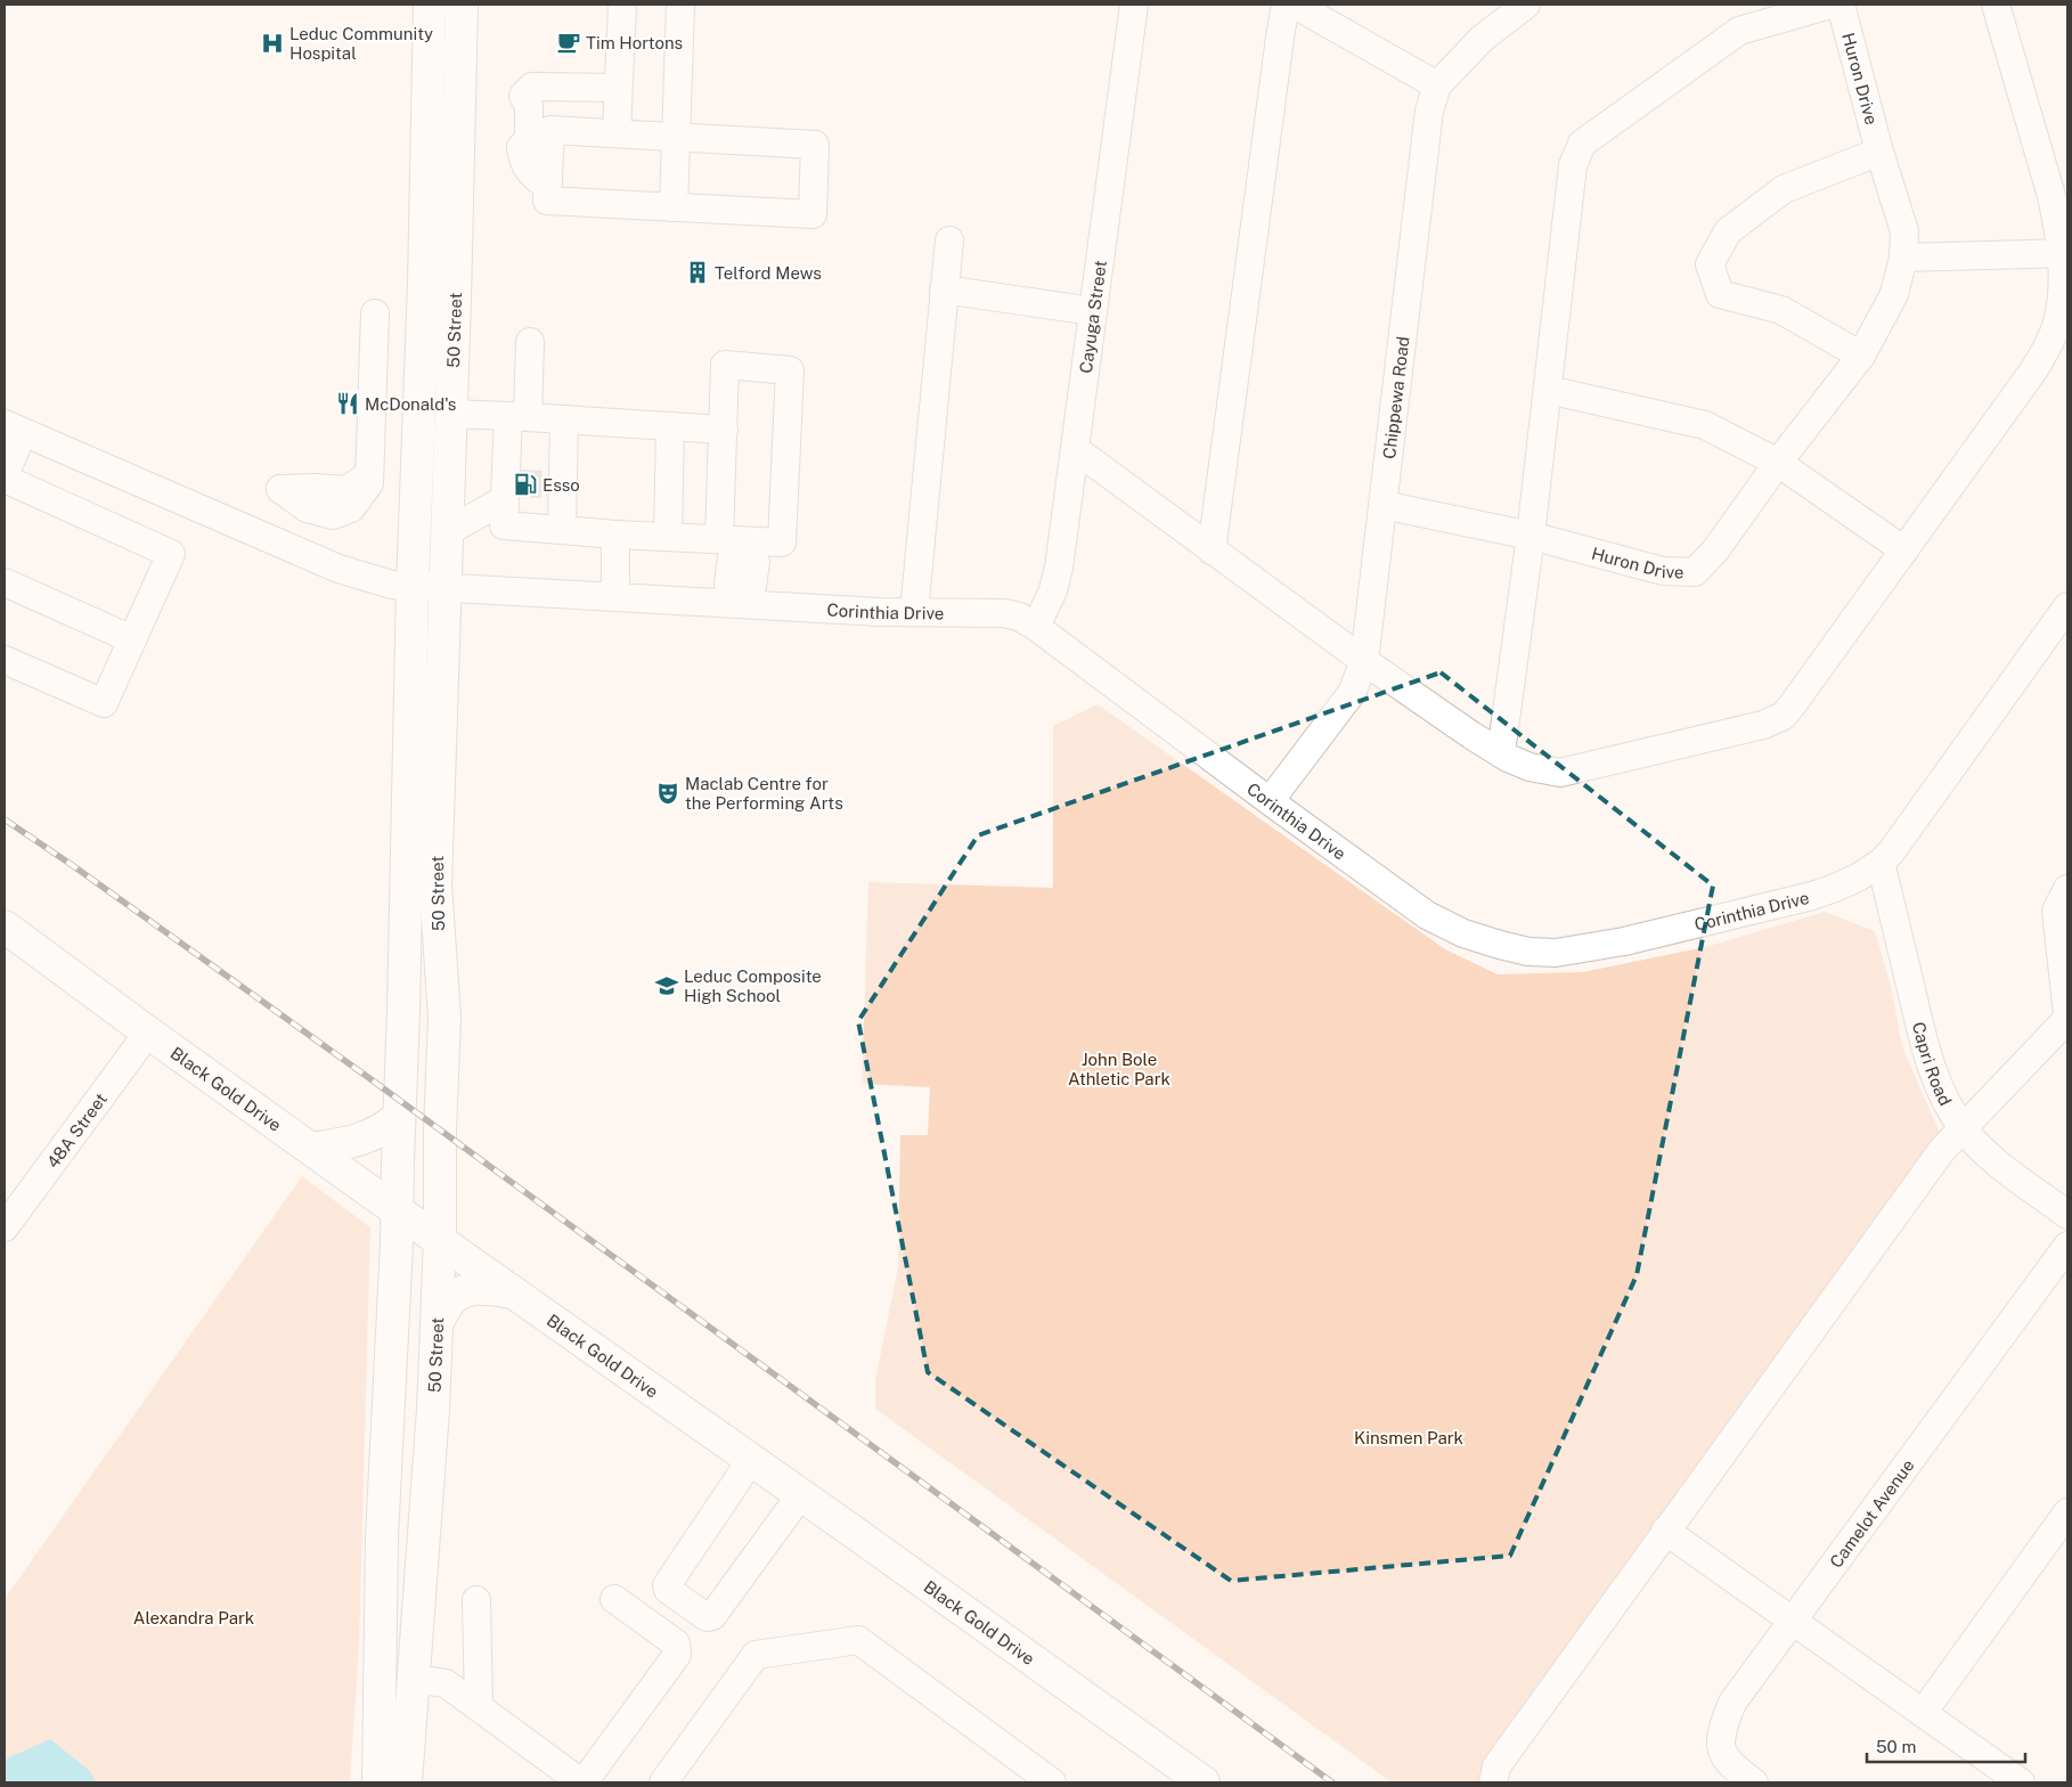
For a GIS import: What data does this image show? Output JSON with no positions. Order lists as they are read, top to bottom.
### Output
{
  "streets": {
    "main road": ["50 Street", "Black Gold Drive"],
    "street": [
      "Huron Drive",
      "Cayuga Street",
      "Chippewa Road",
      "Corinthia Drive",
      "Capri Road",
      "48A Street",
      "Camelot Avenue"
    ]
  },
  "crossings": [
    ["Huron Drive", "Chippewa Road"],
    ["Cayuga Street", "Corinthia Drive"],
    ["50 Street", "Corinthia Drive"],
    ["50 Street", "Black Gold Drive"],
    ["Chippewa Road", "Corinthia Drive"],
    ["Corinthia Drive", "Capri Road"],
    ["Black Gold Drive", "48A Street"]
  ],
  "parks": ["John Bole Athletic Park", "Kinsmen Park", "Alexandra Park"],
  "places": {
    "cafe": ["Tim Hortons"],
    "hospital": ["Leduc Community Hospital"],
    "building": ["Telford Mews"],
    "restaurant": ["McDonald's"],
    "fuel station": ["Esso"],
    "theatre": ["Maclab Centre for the Performing Arts"],
    "school or university": ["Leduc Composite High School"]
  },
  "scale_bar": "50 m"
}
